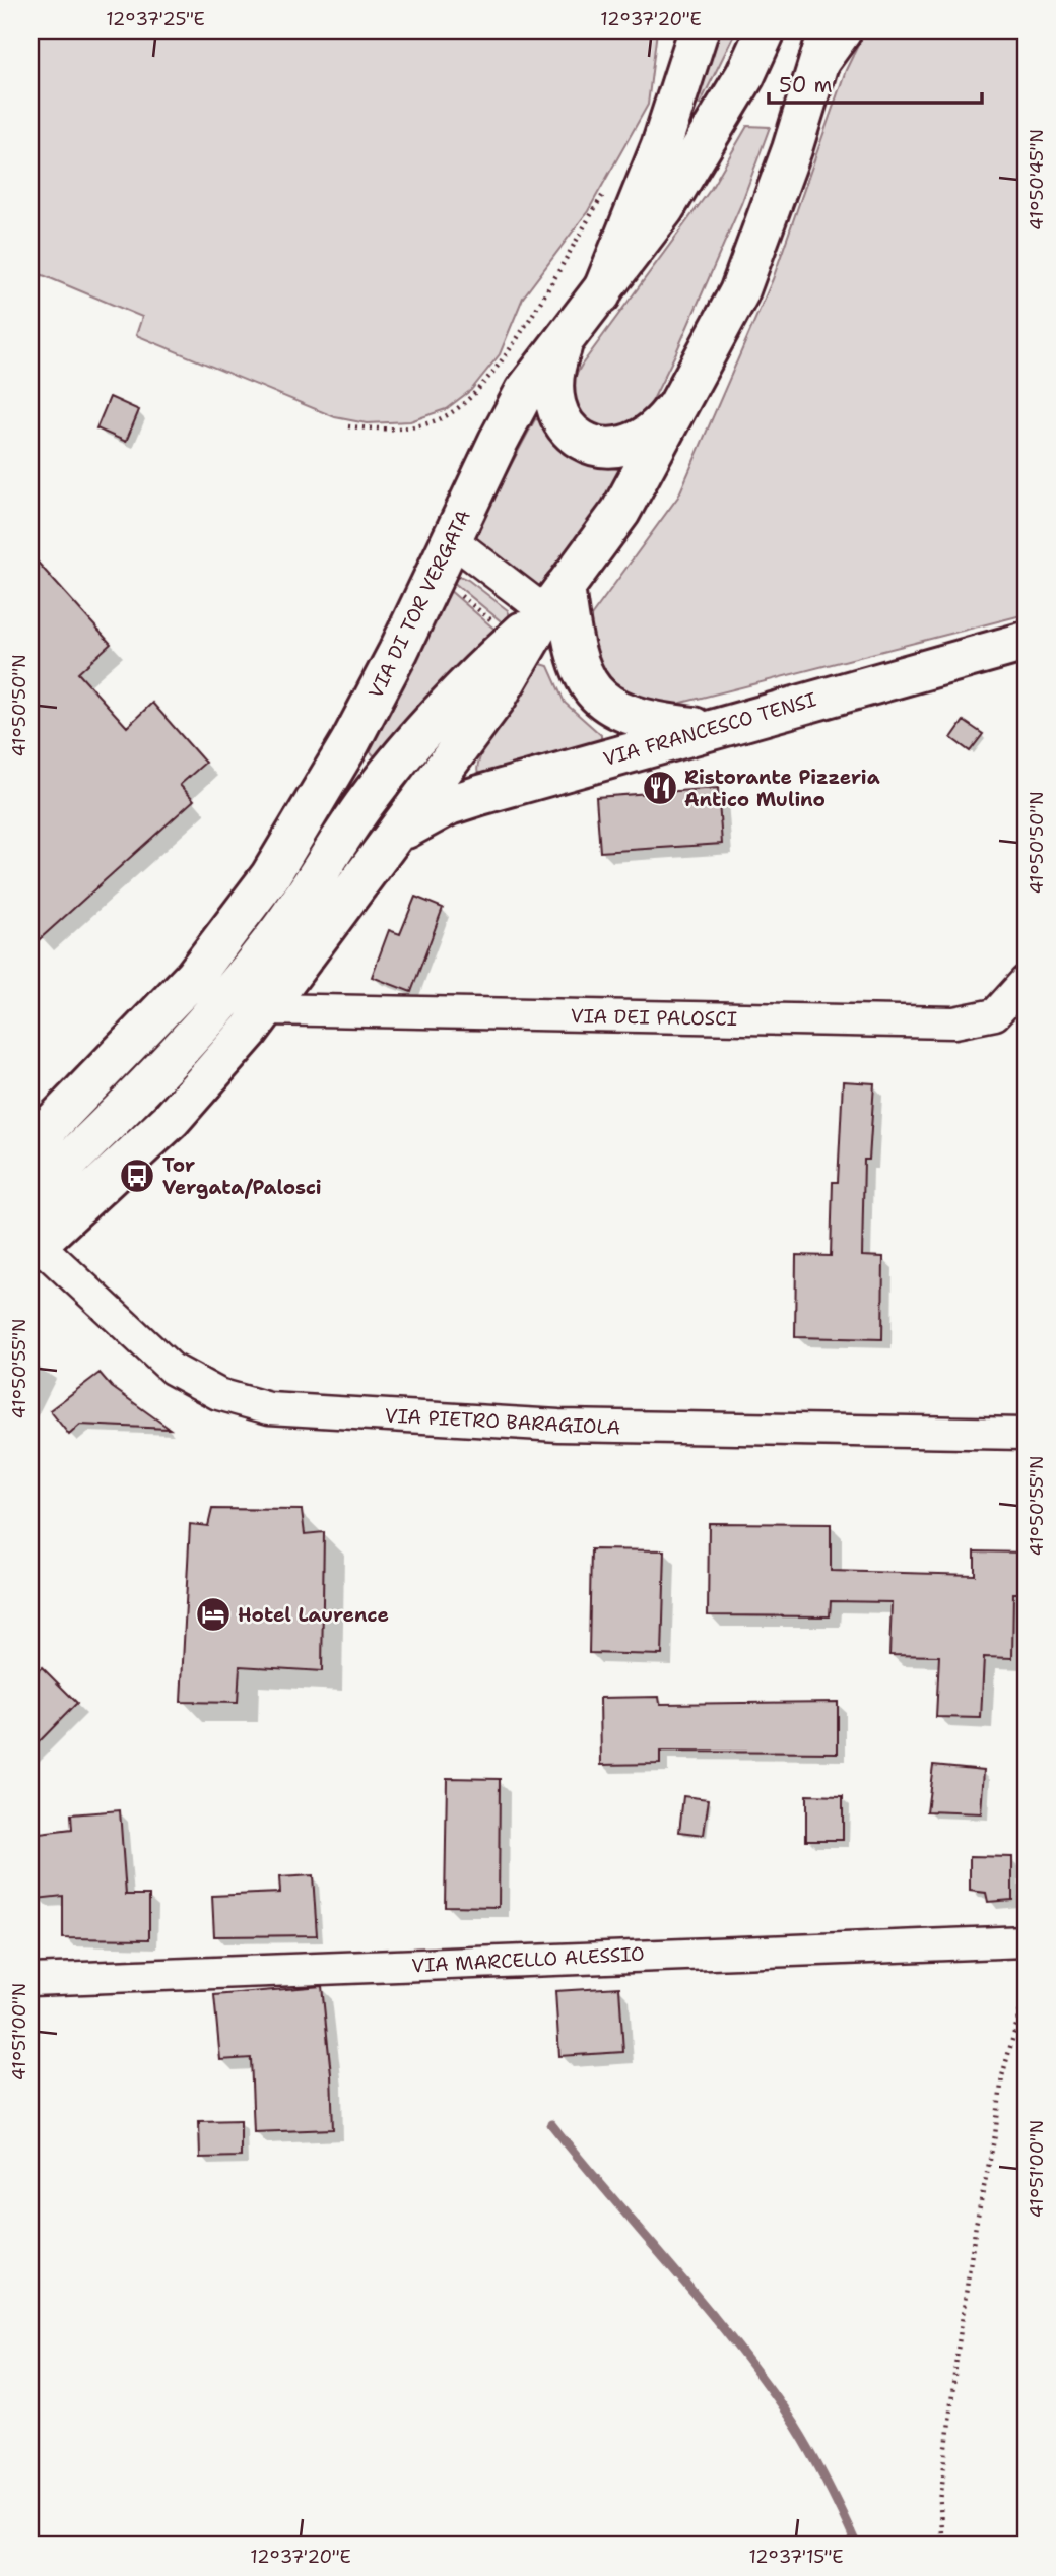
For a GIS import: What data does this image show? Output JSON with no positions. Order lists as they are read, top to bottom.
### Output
{
  "streets": {
    "main road": ["VIA DI TOR VERGATA", "VIA FRANCESCO TENSI"],
    "street": ["VIA DEI PALOSCI", "VIA PIETRO BARAGIOLA", "VIA MARCELLO ALESSIO"]
  },
  "places": {
    "restaurant": ["Ristorante Pizzeria Antico Mulino"],
    "bus stop": ["Tor Vergata/Palosci"],
    "hotel": ["Hotel Laurence"]
  },
  "scale_bar": "50 m",
  "coordinates": [
    "12°37'25\"E",
    "12°37'20\"E",
    "41°50'45\"N",
    "41°50'50\"N",
    "41°50'55\"N",
    "41°51'00\"N",
    "12°37'15\"E"
  ]
}
